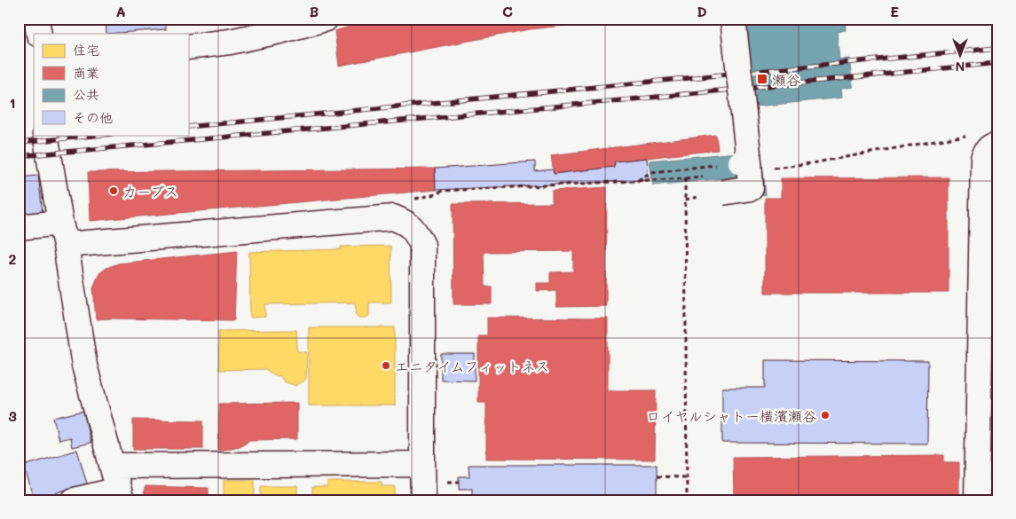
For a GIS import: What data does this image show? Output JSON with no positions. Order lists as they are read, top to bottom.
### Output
{
  "places": {
    "transit": ["瀬谷"],
    "other": ["カーブス", "エニタイムフィットネス", "ロイヤルシャトー横濱瀬谷"]
  },
  "legend": [
    "住宅",
    "商業",
    "公共",
    "その他"
  ],
  "north": "bottom",
  "grid": {
    "columns": [
      "A",
      "B",
      "C",
      "D",
      "E"
    ],
    "rows": ["1", "2", "3"]
  }
}
